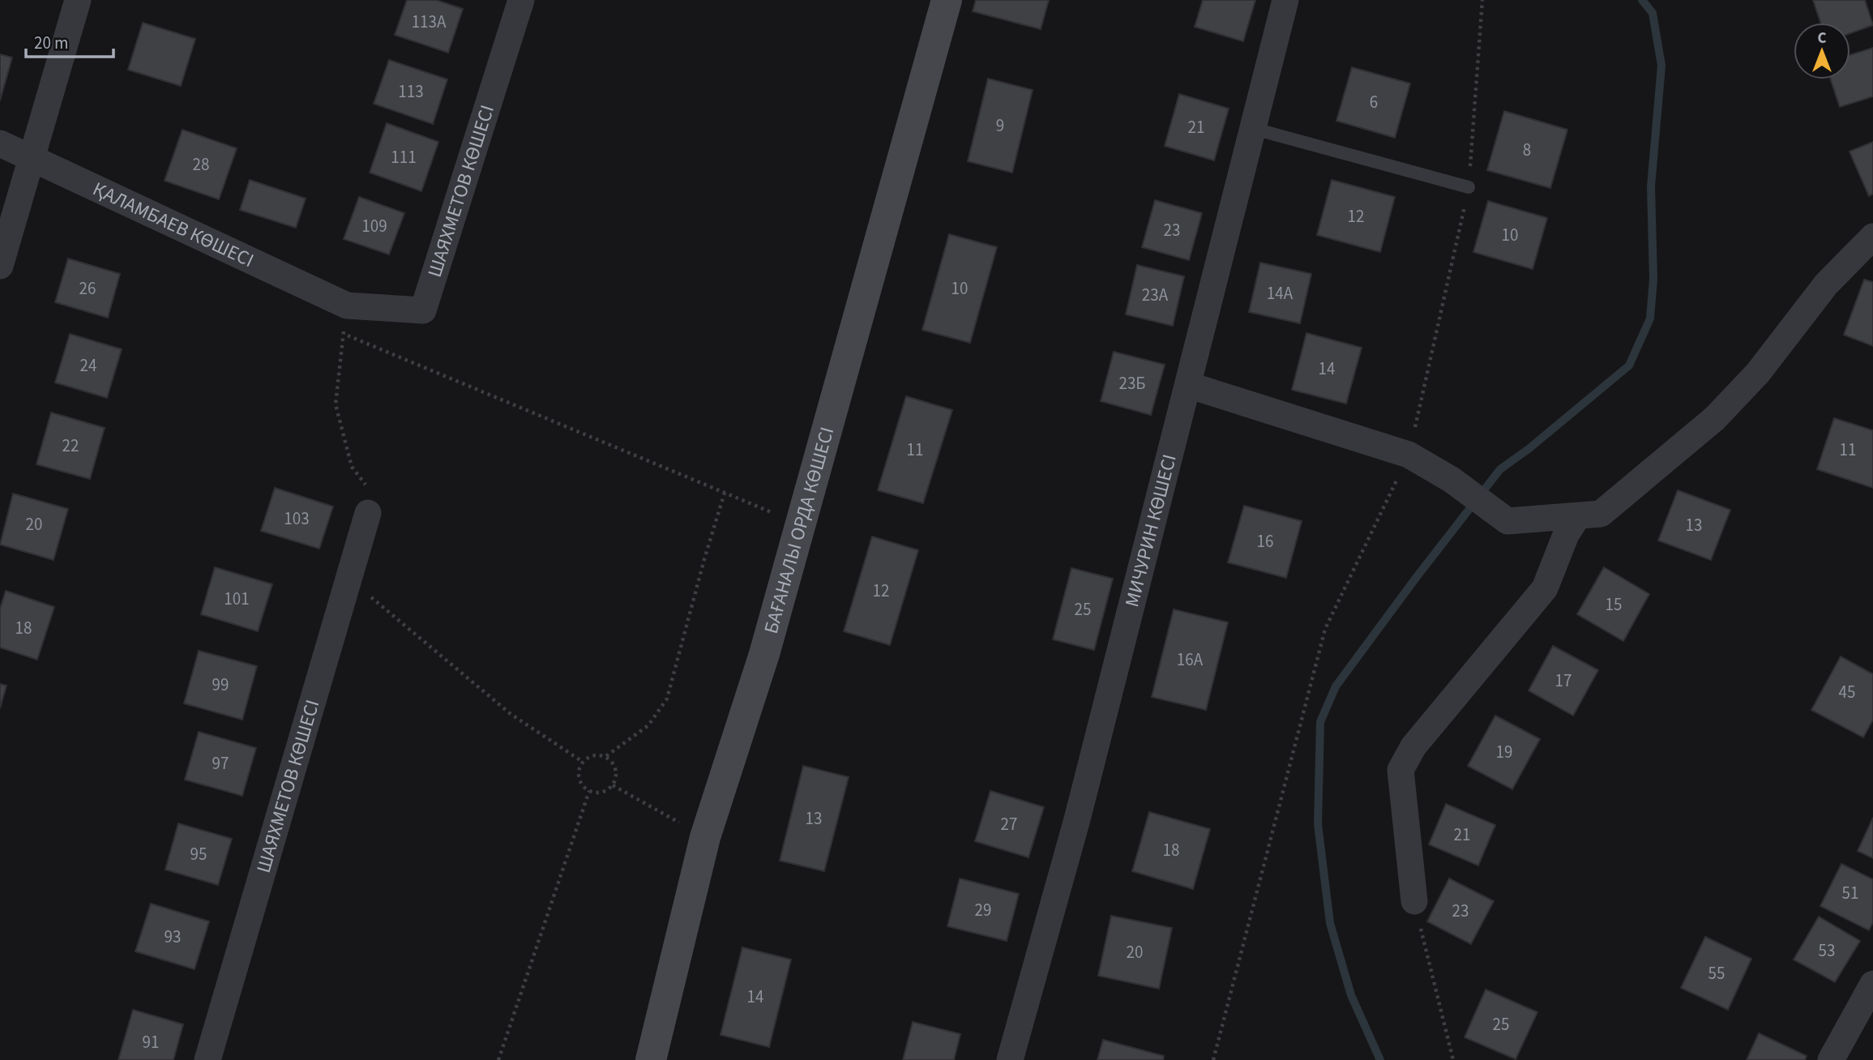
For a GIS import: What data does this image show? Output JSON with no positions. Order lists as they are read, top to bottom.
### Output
{
  "streets": {
    "street": [
      "ШАЯХМЕТОВ КӨШЕСІ",
      "ҚАЛАМБАЕВ КӨШЕСІ",
      "БАҒАНАЛЫ ОРДА КӨШЕСІ",
      "МИЧУРИН КӨШЕСІ"
    ]
  },
  "crossings": [
    ["ШАЯХМЕТОВ КӨШЕСІ", "ҚАЛАМБАЕВ КӨШЕСІ"]
  ],
  "house_numbers": [
    "113А",
    "113",
    "6",
    "9",
    "21",
    "8",
    "111",
    "28",
    "12",
    "109",
    "23",
    "10",
    "26",
    "10",
    "14А",
    "23А",
    "24",
    "14",
    "23Б",
    "22",
    "11",
    "11",
    "103",
    "20",
    "13",
    "16",
    "12",
    "101",
    "15",
    "25",
    "18",
    "16А",
    "17",
    "99",
    "45",
    "19",
    "97",
    "13",
    "27",
    "21",
    "18",
    "95",
    "51",
    "29",
    "23",
    "93",
    "53",
    "20",
    "55",
    "14",
    "25",
    "91"
  ],
  "scale_bar": "20 m",
  "north": "top"
}
